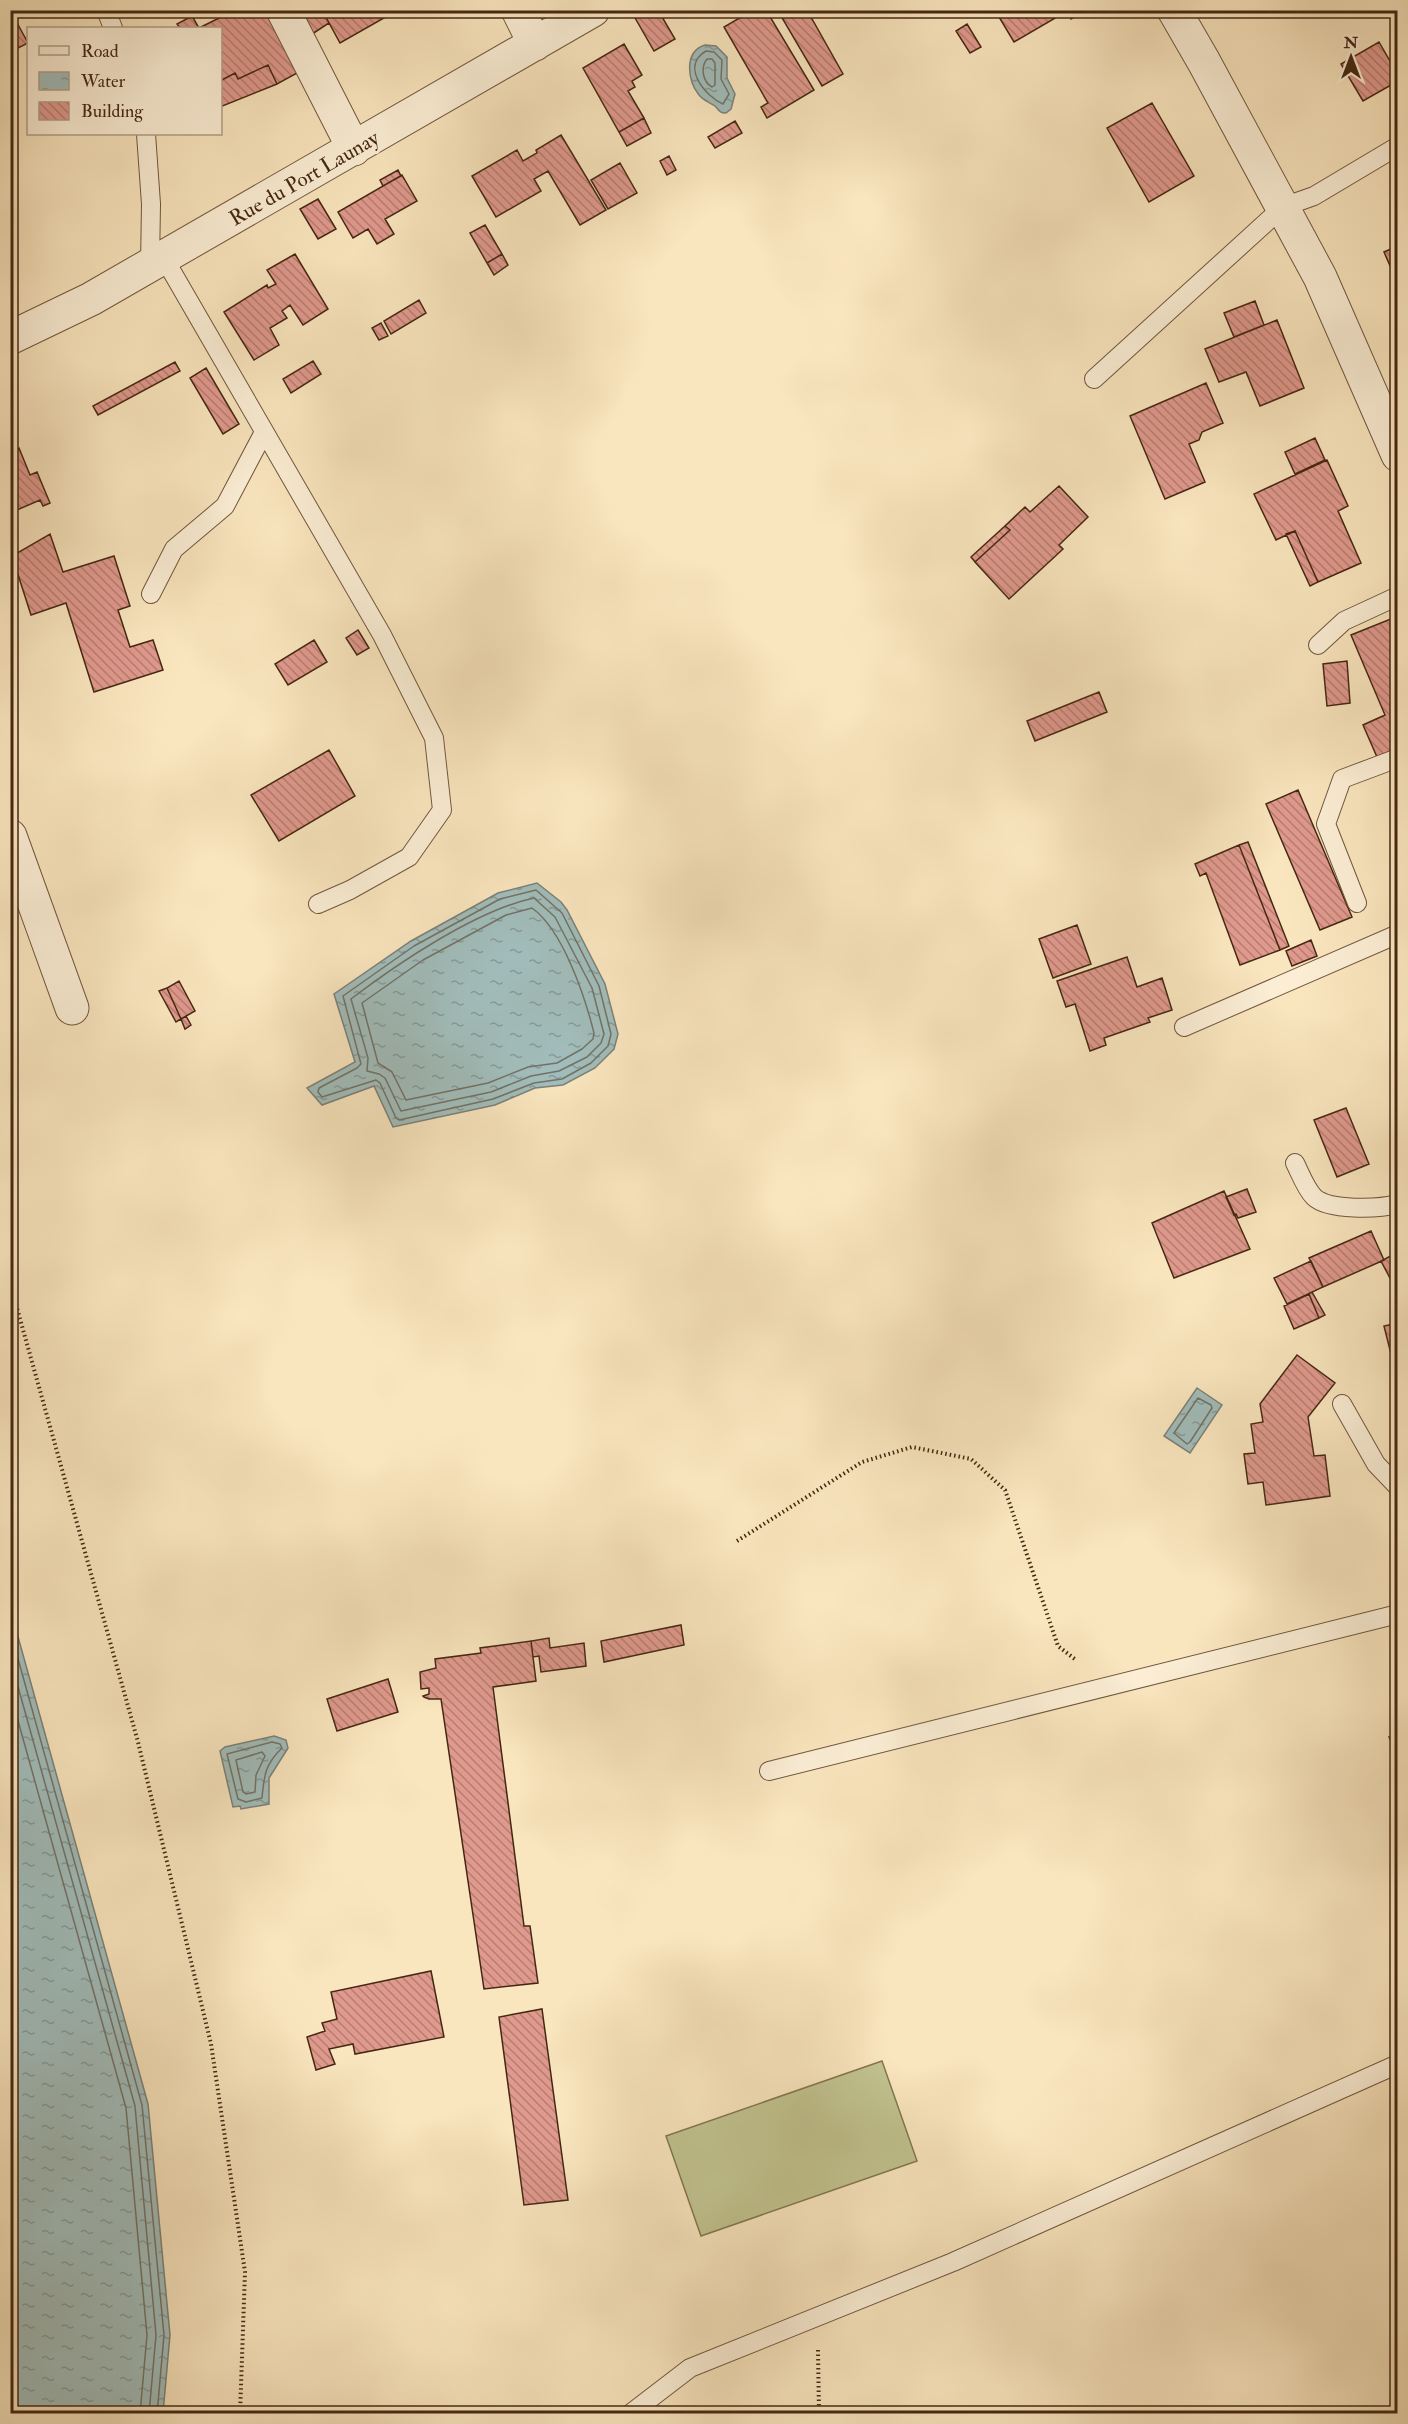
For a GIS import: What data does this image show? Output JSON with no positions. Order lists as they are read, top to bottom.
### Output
{
  "streets": {
    "street": ["Rue du Port Launay"]
  },
  "legend": ["Road", "Water", "Building"],
  "north": "top"
}
